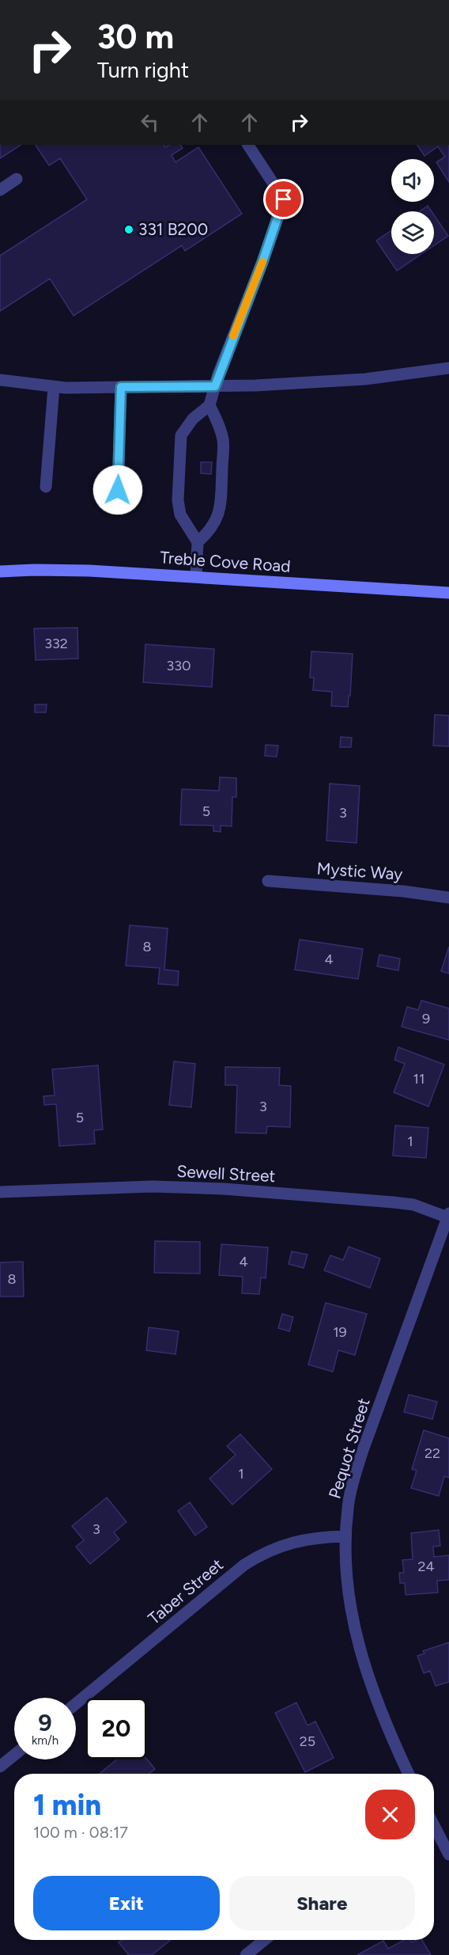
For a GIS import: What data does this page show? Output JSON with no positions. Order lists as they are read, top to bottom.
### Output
{
  "streets": {
    "main road": ["Treble Cove Road"],
    "street": [
      "Mystic Way",
      "Sewell Street",
      "Pequot Street",
      "Taber Street"
    ]
  },
  "crossings": [
    ["Sewell Street", "Pequot Street"],
    ["Pequot Street", "Taber Street"]
  ],
  "places": ["331 B200"],
  "house_numbers": [
    "332",
    "330",
    "5",
    "3",
    "8",
    "4",
    "9",
    "11",
    "3",
    "5",
    "1",
    "4",
    "8",
    "19",
    "22",
    "1",
    "3",
    "24",
    "25"
  ],
  "page": {
    "turn": ["30 m", "Turn right"],
    "speed": "9 km/h",
    "limit": "20",
    "heading": ["1 min", "100 m · 08:17"],
    "buttons": ["Exit", "Share"]
  }
}
